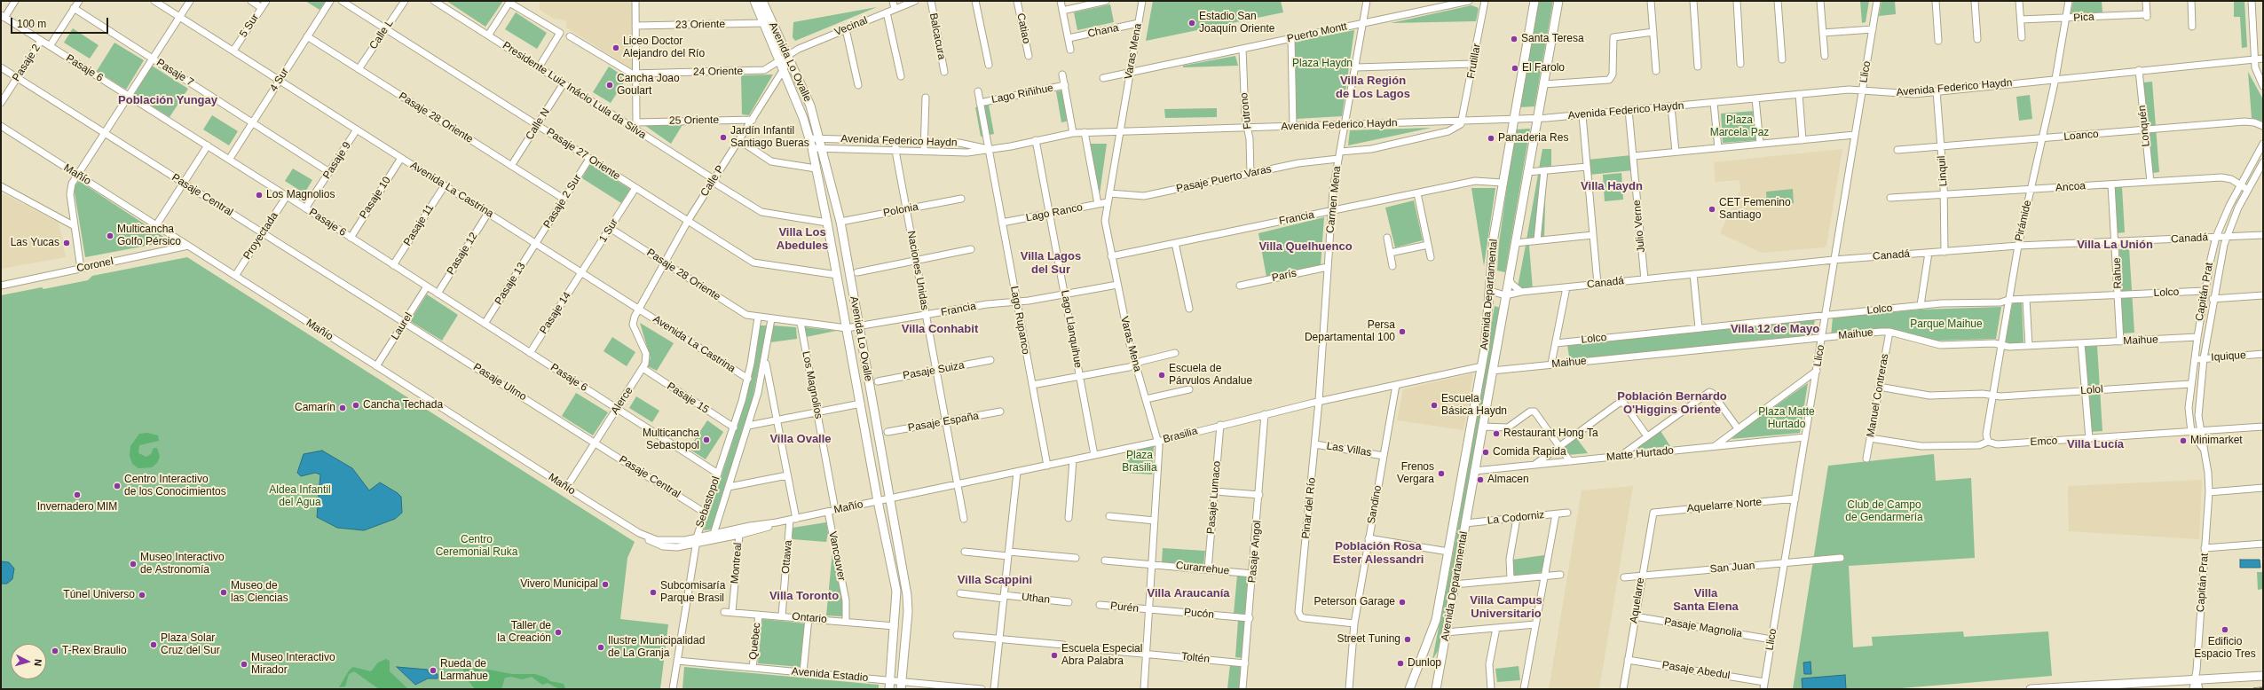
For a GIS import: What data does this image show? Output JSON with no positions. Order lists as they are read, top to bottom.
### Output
{
  "streets": {
    "main road": ["Avenida Lo Ovalle", "Avenida Departamental"],
    "street": [
      "Pica",
      "23 Oriente",
      "5 Sur",
      "Vecinal",
      "Catiao",
      "Chana",
      "Puerto Montt",
      "Calle L",
      "Balcacura",
      "Varas Mena",
      "Frutillar",
      "Pasaje 2",
      "Pasaje 6",
      "24 Oriente",
      "Llico",
      "Pasaje 7",
      "4 Sur",
      "Avenida Federico Haydn",
      "Presidente Luiz Inácio Lula da Silva",
      "Lago Riñihue",
      "Futrono",
      "Pasaje 28 Oriente",
      "25 Oriente",
      "Calle N",
      "Lonquén",
      "Loanco",
      "Pasaje 27 Oriente",
      "Pasaje 9",
      "Linquil",
      "Mañío",
      "Pasaje Puerto Varas",
      "Calle P",
      "Ancoa",
      "Avenida La Castrina",
      "Pasaje Central",
      "Pasaje 10",
      "Carmen Mena",
      "Pasaje 2 Sur",
      "Polonia",
      "Lago Ranco",
      "Francia",
      "Pirámide",
      "Pasaje 11",
      "Julio Verne",
      "1 Sur",
      "Proyectada",
      "Canadá",
      "Pasaje 12",
      "Coronel",
      "Naciones Unidas",
      "Rahue",
      "París",
      "Pasaje 13",
      "Capitán Prat",
      "Lolco",
      "Pasaje 14",
      "Lago Rupanco",
      "Laurel",
      "Lago Llanquihue",
      "Maihue",
      "Iquique",
      "Pasaje Suiza",
      "Pasaje Ulmo",
      "Los Magnolios",
      "Lolol",
      "Manuel Contreras",
      "Pasaje 15",
      "Alerce",
      "Pasaje España",
      "Brasilia",
      "Emco",
      "Las Villas",
      "Matte Hurtado",
      "Pasaje Lumaco",
      "Sebastopol",
      "Sandino",
      "Aquelarre Norte",
      "Pinar del Río",
      "La Codorniz",
      "Pasaje Angol",
      "Vancouver",
      "Ottawa",
      "Montreal",
      "San Juan",
      "Curarrehue",
      "Uthan",
      "Aquelarre",
      "Purén",
      "Pucón",
      "Ontario",
      "Pasaje Magnolia",
      "Quebec",
      "Toltén",
      "Pasaje Abedul",
      "Avenida Estadio"
    ]
  },
  "crossings": [
    ["Pica", "Pirámide"],
    ["23 Oriente", "Avenida Lo Ovalle"],
    ["5 Sur", "Avenida La Castrina"],
    ["Vecinal", "Avenida Lo Ovalle"],
    ["Vecinal", "24 Oriente"],
    ["Vecinal", "Calle P"],
    ["Chana", "Varas Mena"],
    ["Puerto Montt", "Varas Mena"],
    ["Puerto Montt", "Futrono"],
    ["Puerto Montt", "Carmen Mena"],
    ["Calle L", "Pasaje 28 Oriente"],
    ["Calle L", "Pasaje 27 Oriente"],
    ["Varas Mena", "Avenida Federico Haydn"],
    ["Varas Mena", "Pasaje Puerto Varas"],
    ["Varas Mena", "Lago Ranco"],
    ["Varas Mena", "Francia"],
    ["Varas Mena", "Brasilia"],
    ["Varas Mena", "Curarrehue"],
    ["Varas Mena", "Purén"],
    ["Varas Mena", "Pucón"],
    ["Varas Mena", "Toltén"],
    ["Frutillar", "Avenida Federico Haydn"],
    ["Avenida Lo Ovalle", "24 Oriente"],
    ["Avenida Lo Ovalle", "Avenida Federico Haydn"],
    ["Avenida Lo Ovalle", "Presidente Luiz Inácio Lula da Silva"],
    ["Avenida Lo Ovalle", "Pasaje 27 Oriente"],
    ["Avenida Lo Ovalle", "Mañío"],
    ["Avenida Lo Ovalle", "Calle P"],
    ["Avenida Lo Ovalle", "Polonia"],
    ["Avenida Lo Ovalle", "Francia"],
    ["Avenida Lo Ovalle", "Brasilia"],
    ["Avenida Lo Ovalle", "Ontario"],
    ["Avenida Lo Ovalle", "Avenida Estadio"],
    ["Pasaje 2", "Pasaje 6"],
    ["Pasaje 2", "Pasaje Central"],
    ["Pasaje 6", "4 Sur"],
    ["Pasaje 6", "Pasaje 9"],
    ["Pasaje 6", "Pasaje 10"],
    ["Pasaje 6", "Pasaje 11"],
    ["Pasaje 6", "Proyectada"],
    ["Pasaje 6", "Pasaje 12"],
    ["Pasaje 6", "Pasaje 13"],
    ["Pasaje 6", "Pasaje 14"],
    ["Pasaje 6", "Laurel"],
    ["Pasaje 6", "Alerce"],
    ["Pasaje 6", "Sebastopol"],
    ["24 Oriente", "Calle P"],
    ["Llico", "Avenida Federico Haydn"],
    ["Llico", "Canadá"],
    ["Llico", "Lolco"],
    ["Llico", "Maihue"],
    ["Llico", "Matte Hurtado"],
    ["Llico", "Aquelarre Norte"],
    ["Llico", "San Juan"],
    ["Llico", "Pasaje Magnolia"],
    ["Llico", "Pasaje Abedul"],
    ["Pasaje 7", "4 Sur"],
    ["Pasaje 7", "Pasaje 9"],
    ["4 Sur", "Pasaje 28 Oriente"],
    ["4 Sur", "Avenida La Castrina"],
    ["Avenida Federico Haydn", "Futrono"],
    ["Avenida Federico Haydn", "Lonquén"],
    ["Avenida Federico Haydn", "Linquil"],
    ["Avenida Federico Haydn", "Carmen Mena"],
    ["Avenida Federico Haydn", "Pirámide"],
    ["Avenida Federico Haydn", "Julio Verne"],
    ["Avenida Federico Haydn", "Naciones Unidas"],
    ["Avenida Federico Haydn", "Avenida Departamental"],
    ["Avenida Federico Haydn", "Lago Rupanco"],
    ["Avenida Federico Haydn", "Lago Llanquihue"],
    ["Presidente Luiz Inácio Lula da Silva", "25 Oriente"],
    ["Presidente Luiz Inácio Lula da Silva", "Calle N"],
    ["Presidente Luiz Inácio Lula da Silva", "Calle P"],
    ["Lago Riñihue", "Lago Rupanco"],
    ["Futrono", "Pasaje Puerto Varas"],
    ["Pasaje 28 Oriente", "Calle N"],
    ["Pasaje 28 Oriente", "Calle P"],
    ["Pasaje 28 Oriente", "Pasaje 2 Sur"],
    ["Pasaje 28 Oriente", "Francia"],
    ["Pasaje 28 Oriente", "1 Sur"],
    ["Pasaje 28 Oriente", "Sebastopol"],
    ["25 Oriente", "Calle P"],
    ["Calle N", "Pasaje 27 Oriente"],
    ["Lonquén", "Loanco"],
    ["Lonquén", "Ancoa"],
    ["Loanco", "Linquil"],
    ["Loanco", "Pirámide"],
    ["Pasaje 27 Oriente", "Calle P"],
    ["Pasaje 27 Oriente", "Pasaje 2 Sur"],
    ["Pasaje 27 Oriente", "1 Sur"],
    ["Pasaje 9", "Avenida La Castrina"],
    ["Linquil", "Ancoa"],
    ["Linquil", "Canadá"],
    ["Mañío", "Proyectada"],
    ["Mañío", "Coronel"],
    ["Mañío", "Laurel"],
    ["Mañío", "Los Magnolios"],
    ["Mañío", "Alerce"],
    ["Mañío", "Brasilia"],
    ["Mañío", "Sebastopol"],
    ["Mañío", "Vancouver"],
    ["Mañío", "Ottawa"],
    ["Mañío", "Montreal"],
    ["Pasaje Puerto Varas", "Carmen Mena"],
    ["Calle P", "Avenida La Castrina"],
    ["Calle P", "Alerce"],
    ["Ancoa", "Pirámide"],
    ["Ancoa", "Rahue"],
    ["Ancoa", "Capitán Prat"],
    ["Avenida La Castrina", "Pasaje 10"],
    ["Avenida La Castrina", "Pasaje 2 Sur"],
    ["Avenida La Castrina", "Pasaje 11"],
    ["Avenida La Castrina", "1 Sur"],
    ["Avenida La Castrina", "Pasaje 12"],
    ["Avenida La Castrina", "Pasaje 13"],
    ["Avenida La Castrina", "Pasaje 14"],
    ["Avenida La Castrina", "Alerce"],
    ["Avenida La Castrina", "Sebastopol"],
    ["Pasaje Central", "Proyectada"],
    ["Pasaje Central", "Laurel"],
    ["Pasaje Central", "Pasaje Ulmo"],
    ["Pasaje Central", "Alerce"],
    ["Pasaje Central", "Sebastopol"],
    ["Carmen Mena", "Francia"],
    ["Carmen Mena", "París"],
    ["Carmen Mena", "Brasilia"],
    ["Carmen Mena", "Pinar del Río"],
    ["Pasaje 2 Sur", "Pasaje 13"],
    ["Polonia", "Naciones Unidas"],
    ["Lago Ranco", "Lago Rupanco"],
    ["Lago Ranco", "Lago Llanquihue"],
    ["Francia", "Naciones Unidas"],
    ["Francia", "Avenida Departamental"],
    ["Francia", "Lago Rupanco"],
    ["Francia", "Lago Llanquihue"],
    ["Francia", "Los Magnolios"],
    ["Francia", "Sebastopol"],
    ["Pirámide", "Canadá"],
    ["Pirámide", "Lolco"],
    ["Pirámide", "Maihue"],
    ["Pirámide", "Lolol"],
    ["Pirámide", "Emco"],
    ["Julio Verne", "Canadá"],
    ["1 Sur", "Pasaje 14"],
    ["Canadá", "Rahue"],
    ["Canadá", "Capitán Prat"],
    ["Canadá", "Avenida Departamental"],
    ["Naciones Unidas", "Pasaje Suiza"],
    ["Naciones Unidas", "Pasaje España"],
    ["Naciones Unidas", "Brasilia"],
    ["Rahue", "Lolco"],
    ["Rahue", "Maihue"],
    ["Capitán Prat", "Lolco"],
    ["Capitán Prat", "Maihue"],
    ["Capitán Prat", "Iquique"],
    ["Capitán Prat", "Lolol"],
    ["Capitán Prat", "Emco"],
    ["Avenida Departamental", "Maihue"],
    ["Avenida Departamental", "Brasilia"],
    ["Avenida Departamental", "Matte Hurtado"],
    ["Avenida Departamental", "La Codorniz"],
    ["Lago Rupanco", "Brasilia"],
    ["Laurel", "Pasaje Ulmo"],
    ["Lago Llanquihue", "Brasilia"],
    ["Maihue", "Manuel Contreras"],
    ["Pasaje Ulmo", "Alerce"],
    ["Lolol", "Manuel Contreras"],
    ["Manuel Contreras", "Emco"],
    ["Pasaje 15", "Alerce"],
    ["Pasaje 15", "Sebastopol"],
    ["Brasilia", "Pasaje Lumaco"],
    ["Brasilia", "Sandino"],
    ["Brasilia", "Pinar del Río"],
    ["Brasilia", "Pasaje Angol"],
    ["Las Villas", "Sandino"],
    ["Las Villas", "Pinar del Río"],
    ["Pasaje Lumaco", "Curarrehue"],
    ["Sebastopol", "Ottawa"],
    ["Sebastopol", "Avenida Estadio"],
    ["Sandino", "Pinar del Río"],
    ["Aquelarre Norte", "Aquelarre"],
    ["Pasaje Angol", "Curarrehue"],
    ["Pasaje Angol", "Pucón"],
    ["Pasaje Angol", "Toltén"],
    ["Vancouver", "Ontario"],
    ["Ottawa", "Ontario"],
    ["Montreal", "Ontario"],
    ["San Juan", "Aquelarre"],
    ["Aquelarre", "Pasaje Magnolia"],
    ["Aquelarre", "Pasaje Abedul"],
    ["Purén", "Pucón"],
    ["Ontario", "Quebec"],
    ["Quebec", "Avenida Estadio"]
  ],
  "districts": [
    "Villa Región de Los Lagos",
    "Población Yungay",
    "Villa Haydn",
    "Villa Los Abedules",
    "Villa La Unión",
    "Villa Quelhuenco",
    "Villa Lagos del Sur",
    "Villa Conhabit",
    "Villa 12 de Mayo",
    "Población Bernardo O'Higgins Oriente",
    "Villa Ovalle",
    "Villa Lucía",
    "Población Rosa Ester Alessandri",
    "Villa Scappini",
    "Villa Araucanía",
    "Villa Santa Elena",
    "Villa Toronto",
    "Villa Campus Universitario"
  ],
  "parks": [
    "Plaza Haydn",
    "Plaza Marcela Paz",
    "Parque Maihue",
    "Plaza Matte Hurtado",
    "Plaza Brasilia",
    "Aldea Infantil del Agua",
    "Club de Campo de Gendarmería",
    "Centro Ceremonial Ruka"
  ],
  "places": [
    "Estadio San Joaquín Oriente",
    "Santa Teresa",
    "Liceo Doctor Alejandro del Río",
    "El Farolo",
    "Cancha Joao Goulart",
    "Jardín Infantil Santiago Bueras",
    "Panaderia Res",
    "Los Magnolios",
    "CET Femenino Santiago",
    "Multicancha Golfo Pérsico",
    "Las Yucas",
    "Persa Departamental 100",
    "Escuela de Párvulos Andalue",
    "Cancha Techada",
    "Escuela Básica Haydn",
    "Camarín",
    "Restaurant Hong Ta",
    "Multicancha Sebastopol",
    "Minimarket",
    "Comida Rapida",
    "Frenos Vergara",
    "Almacen",
    "Centro Interactivo de los Conocimientos",
    "Invernadero MIM",
    "Museo Interactivo de Astronomía",
    "Vivero Municipal",
    "Museo de las Ciencias",
    "Subcomisaría Parque Brasil",
    "Túnel Universo",
    "Peterson Garage",
    "Edificio Espacio Tres",
    "Taller de la Creación",
    "Street Tuning",
    "Plaza Solar Cruz del Sur",
    "Ilustre Municipalidad de La Granja",
    "T-Rex Braulio",
    "Escuela Especial Abra Palabra",
    "Dunlop",
    "Museo Interactivo Mirador",
    "Rueda de Larmahue"
  ],
  "scale_bar": "100 m",
  "north": "right"
}
